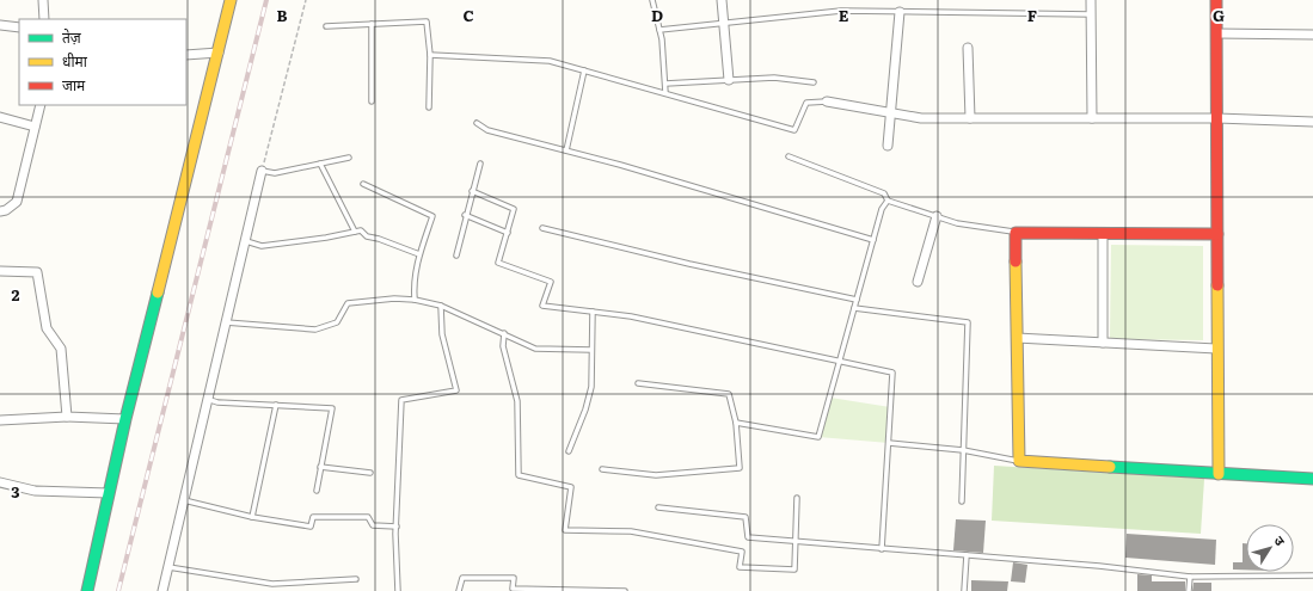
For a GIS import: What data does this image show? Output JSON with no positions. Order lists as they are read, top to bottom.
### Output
{
  "legend": ["तेज़", "धीमा", "जाम"],
  "north": "top right",
  "grid": {
    "columns": [
      "B",
      "C",
      "D",
      "E",
      "F",
      "G"
    ],
    "rows": ["2", "3"]
  }
}
